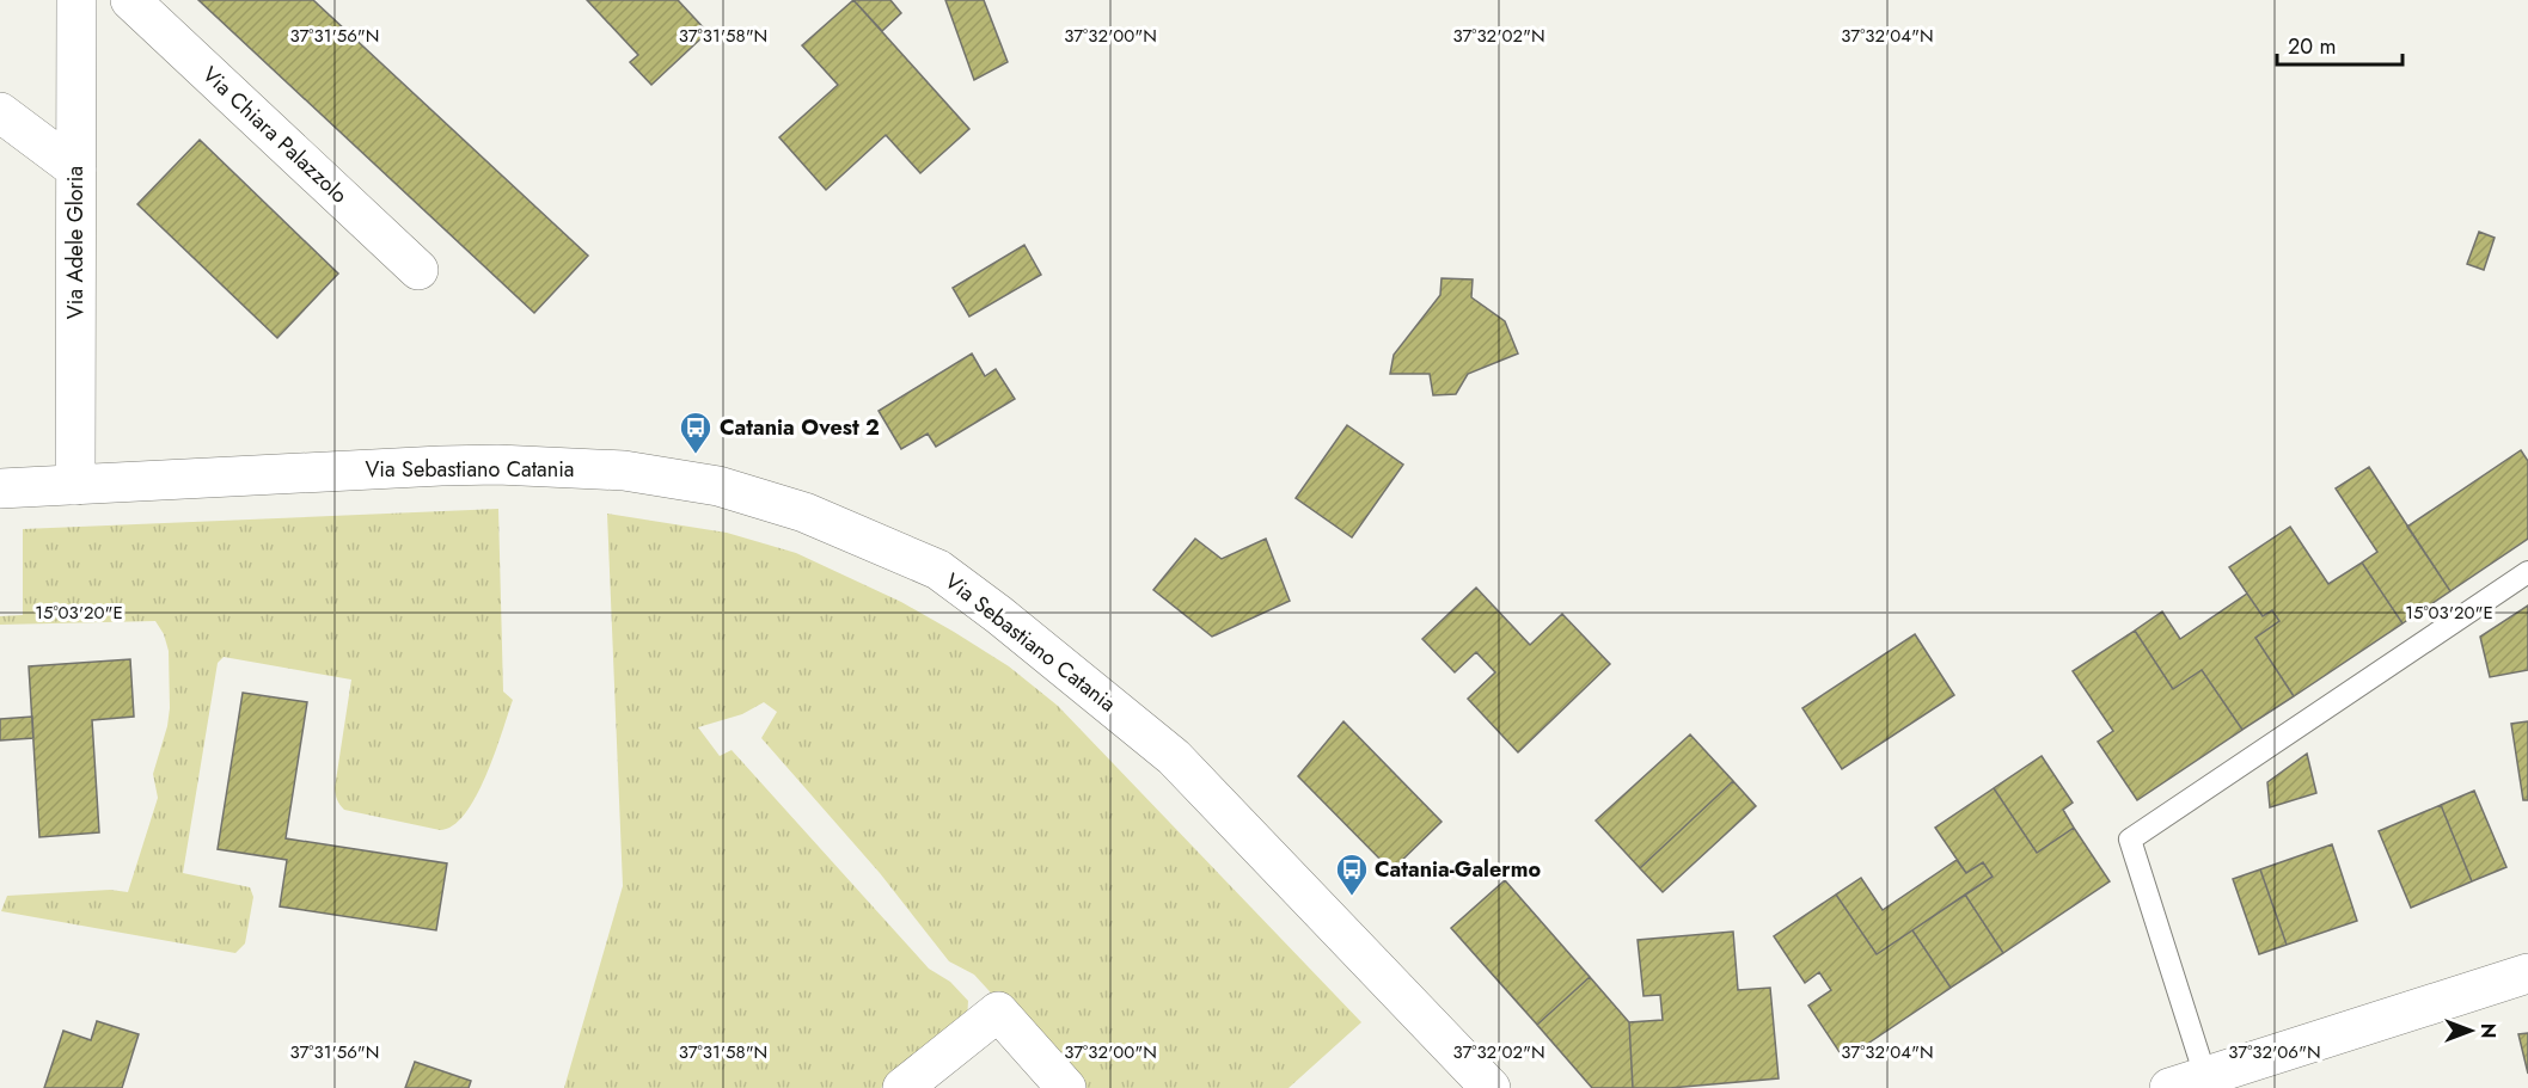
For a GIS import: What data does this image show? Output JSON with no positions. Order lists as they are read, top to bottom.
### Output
{
  "streets": {
    "main road": ["Via Chiara Palazzolo", "Via Adele Gloria", "Via Sebastiano Catania"]
  },
  "crossings": [
    ["Via Adele Gloria", "Via Sebastiano Catania"]
  ],
  "places": {
    "bus stop": ["Catania Ovest 2", "Catania-Galermo"]
  },
  "scale_bar": "20 m",
  "north": "right",
  "coordinates": [
    "37°31'56\"N",
    "37°31'58\"N",
    "37°32'00\"N",
    "37°32'02\"N",
    "37°32'04\"N",
    "15°03'20\"E",
    "37°32'06\"N"
  ]
}
